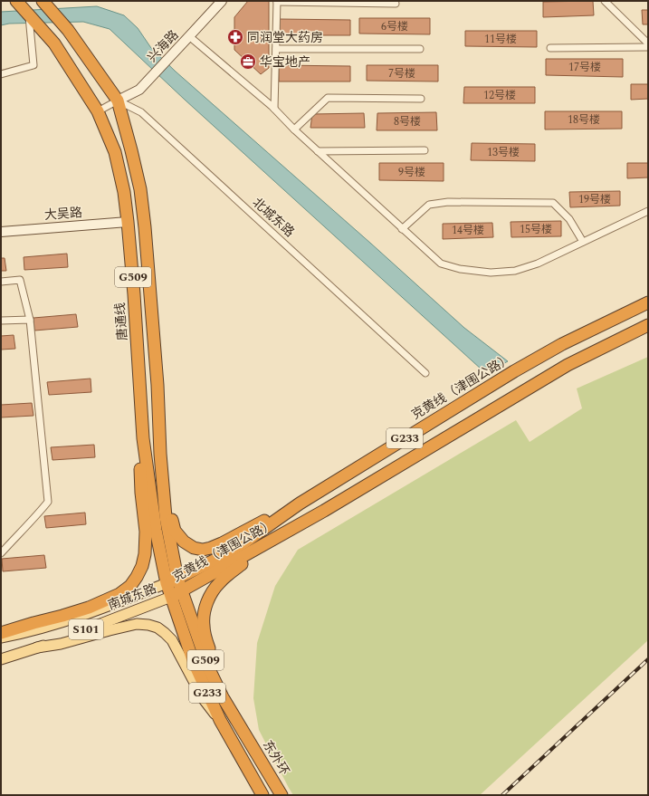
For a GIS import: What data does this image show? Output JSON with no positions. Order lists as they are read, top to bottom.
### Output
{
  "streets": {
    "highway": [
      "G509",
      "唐通线",
      "克黄线（津围公路）",
      "G233",
      "东外环"
    ],
    "main road": ["南城东路", "S101"],
    "street": ["兴海路", "大吴路", "北城东路"]
  },
  "crossings": [
    ["兴海路", "北城东路"],
    ["兴海路", "G509"],
    ["大吴路", "唐通线"],
    ["北城东路", "G509"],
    ["G509", "克黄线（津围公路）"],
    ["G509", "G233"],
    ["G509", "东外环"],
    ["唐通线", "克黄线（津围公路）"],
    ["唐通线", "G233"],
    ["唐通线", "南城东路"],
    ["克黄线（津围公路）", "G233"],
    ["克黄线（津围公路）", "南城东路"],
    ["G233", "南城东路"],
    ["G233", "东外环"]
  ],
  "places": {
    "pharmacy": ["同润堂大药房"],
    "office": ["华宝地产"]
  },
  "house_numbers": [
    "6号楼",
    "11号楼",
    "17号楼",
    "7号楼",
    "12号楼",
    "18号楼",
    "8号楼",
    "13号楼",
    "9号楼",
    "19号楼",
    "15号楼",
    "14号楼"
  ]
}
